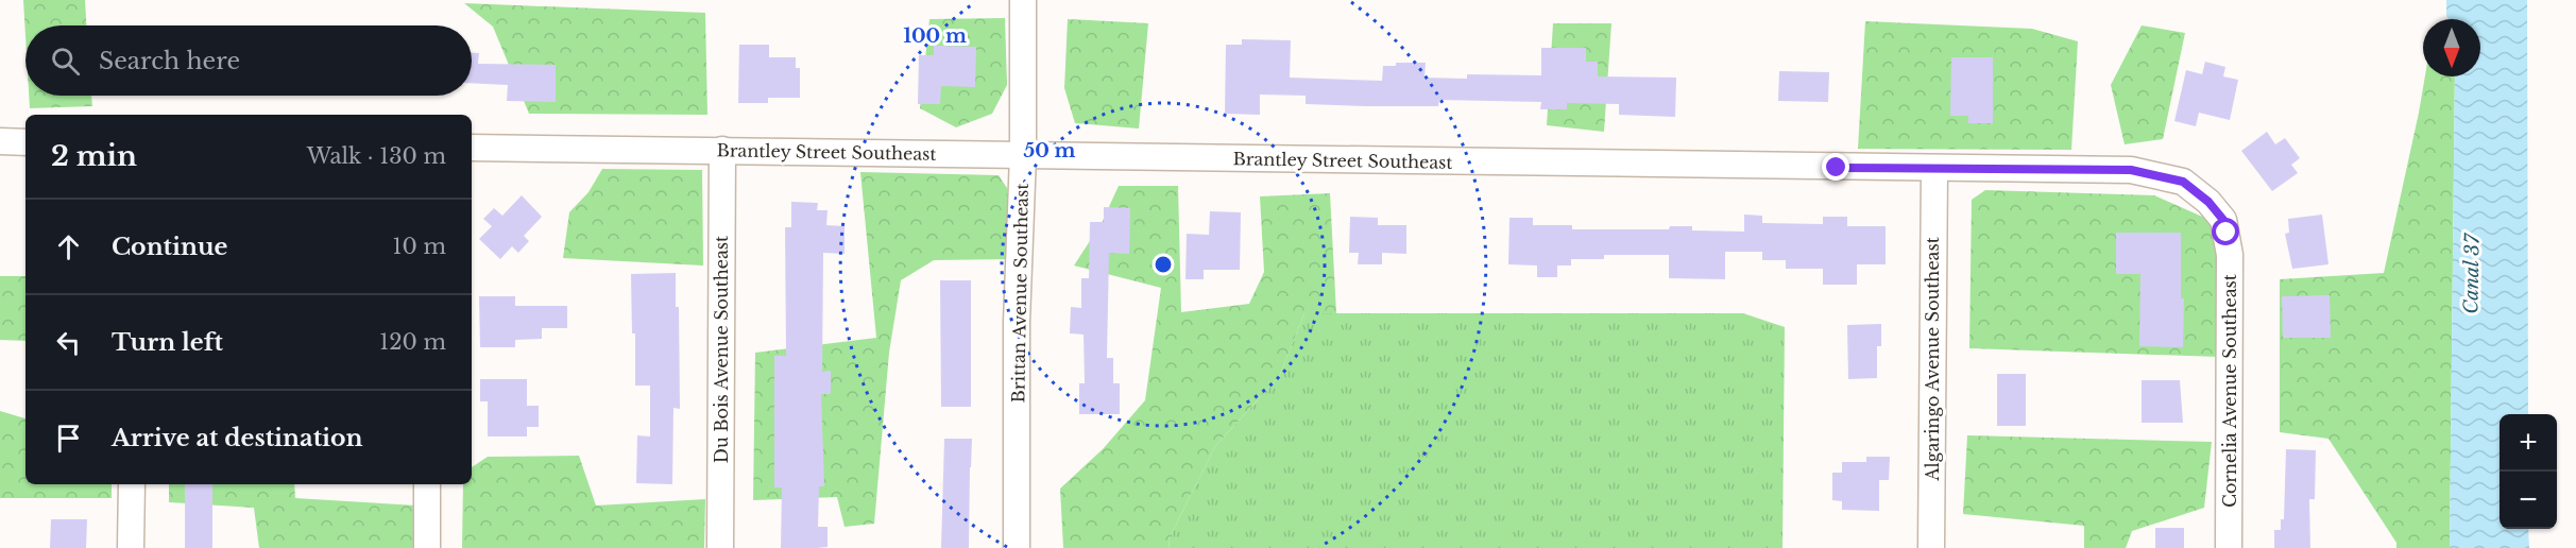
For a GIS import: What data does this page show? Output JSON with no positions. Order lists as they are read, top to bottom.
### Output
{
  "streets": {
    "street": [
      "Brantley Street Southeast",
      "Brittan Avenue Southeast",
      "Du Bois Avenue Southeast",
      "Algaringo Avenue Southeast",
      "Cornelia Avenue Southeast"
    ]
  },
  "crossings": [
    ["Brantley Street Southeast", "Brittan Avenue Southeast"],
    ["Brantley Street Southeast", "Du Bois Avenue Southeast"],
    ["Brantley Street Southeast", "Algaringo Avenue Southeast"],
    ["Brantley Street Southeast", "Cornelia Avenue Southeast"]
  ],
  "water": ["Canal 37"],
  "north": "bottom",
  "page": {
    "search": "Search here",
    "heading": ["2 min", "Walk · 130 m"],
    "list": [
      ["Continue", "10 m"],
      ["Turn left", "120 m"],
      "Arrive at destination"
    ],
    "map_buttons": ["+", "−"]
  },
  "rings": ["100 m", "50 m"]
}
